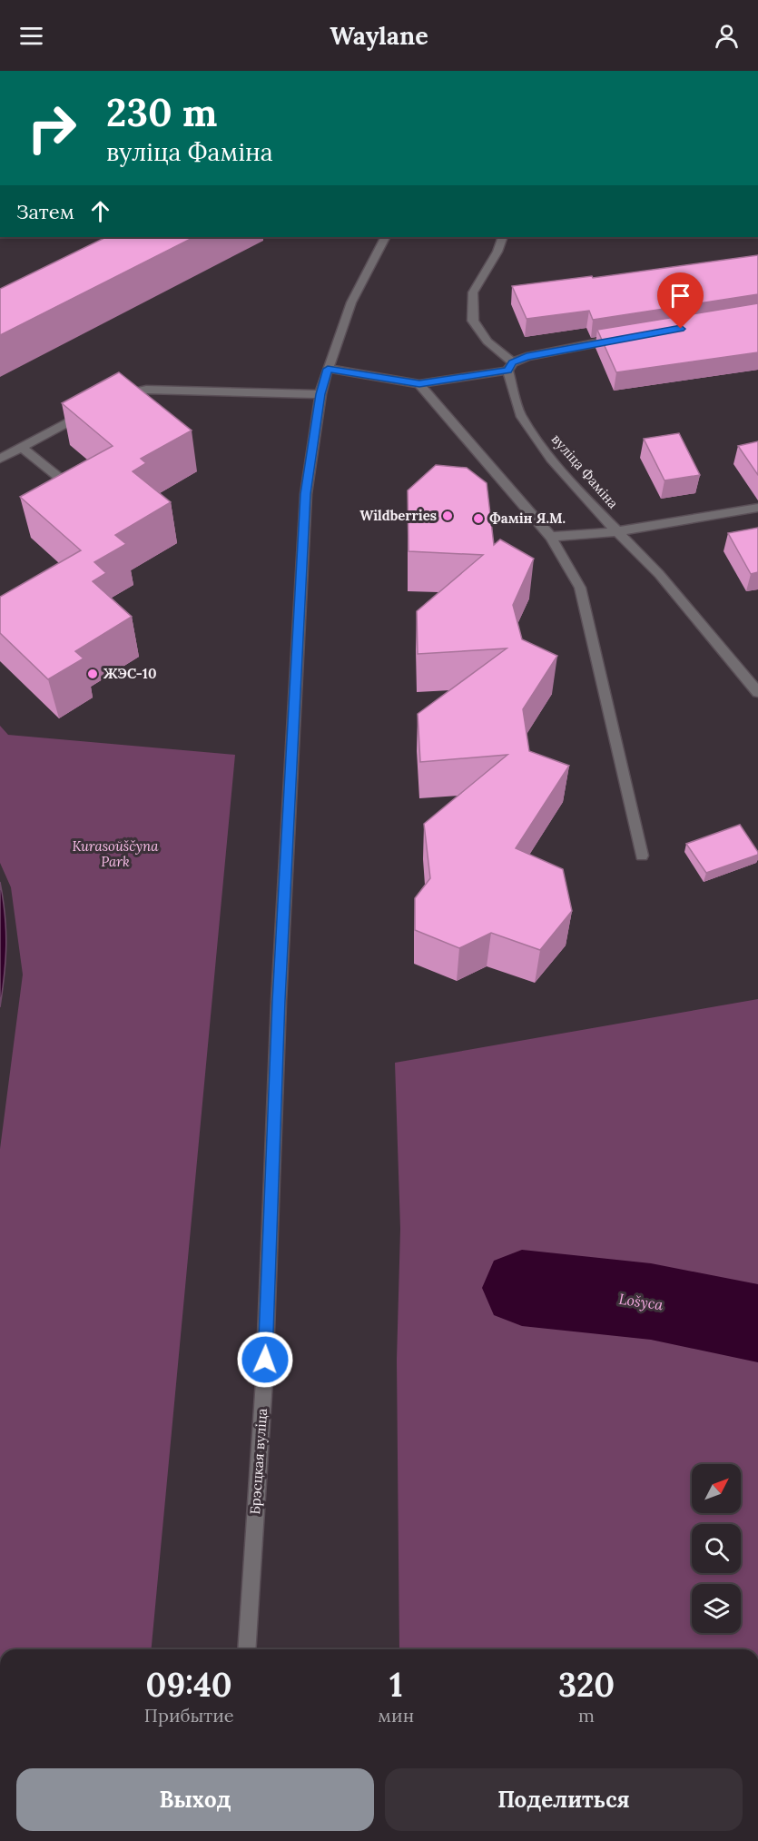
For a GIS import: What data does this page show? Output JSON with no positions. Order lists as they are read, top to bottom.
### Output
{
  "streets": {
    "street": ["вуліца Фаміна", "Брэсцкая вуліца"]
  },
  "water": ["Lošyca"],
  "parks": ["Kurasoŭščyna Park"],
  "places": ["Wildberries", "Фамін Я.М.", "ЖЭС-10"],
  "north": "top right",
  "page": {
    "header": "Waylane",
    "turn": ["230 m", "вуліца Фаміна"],
    "then": "Затем",
    "eta": [
      "09:40",
      "Прибытие",
      "1",
      "мин",
      "320",
      "m"
    ],
    "buttons": ["Выход", "Поделиться"]
  }
}
